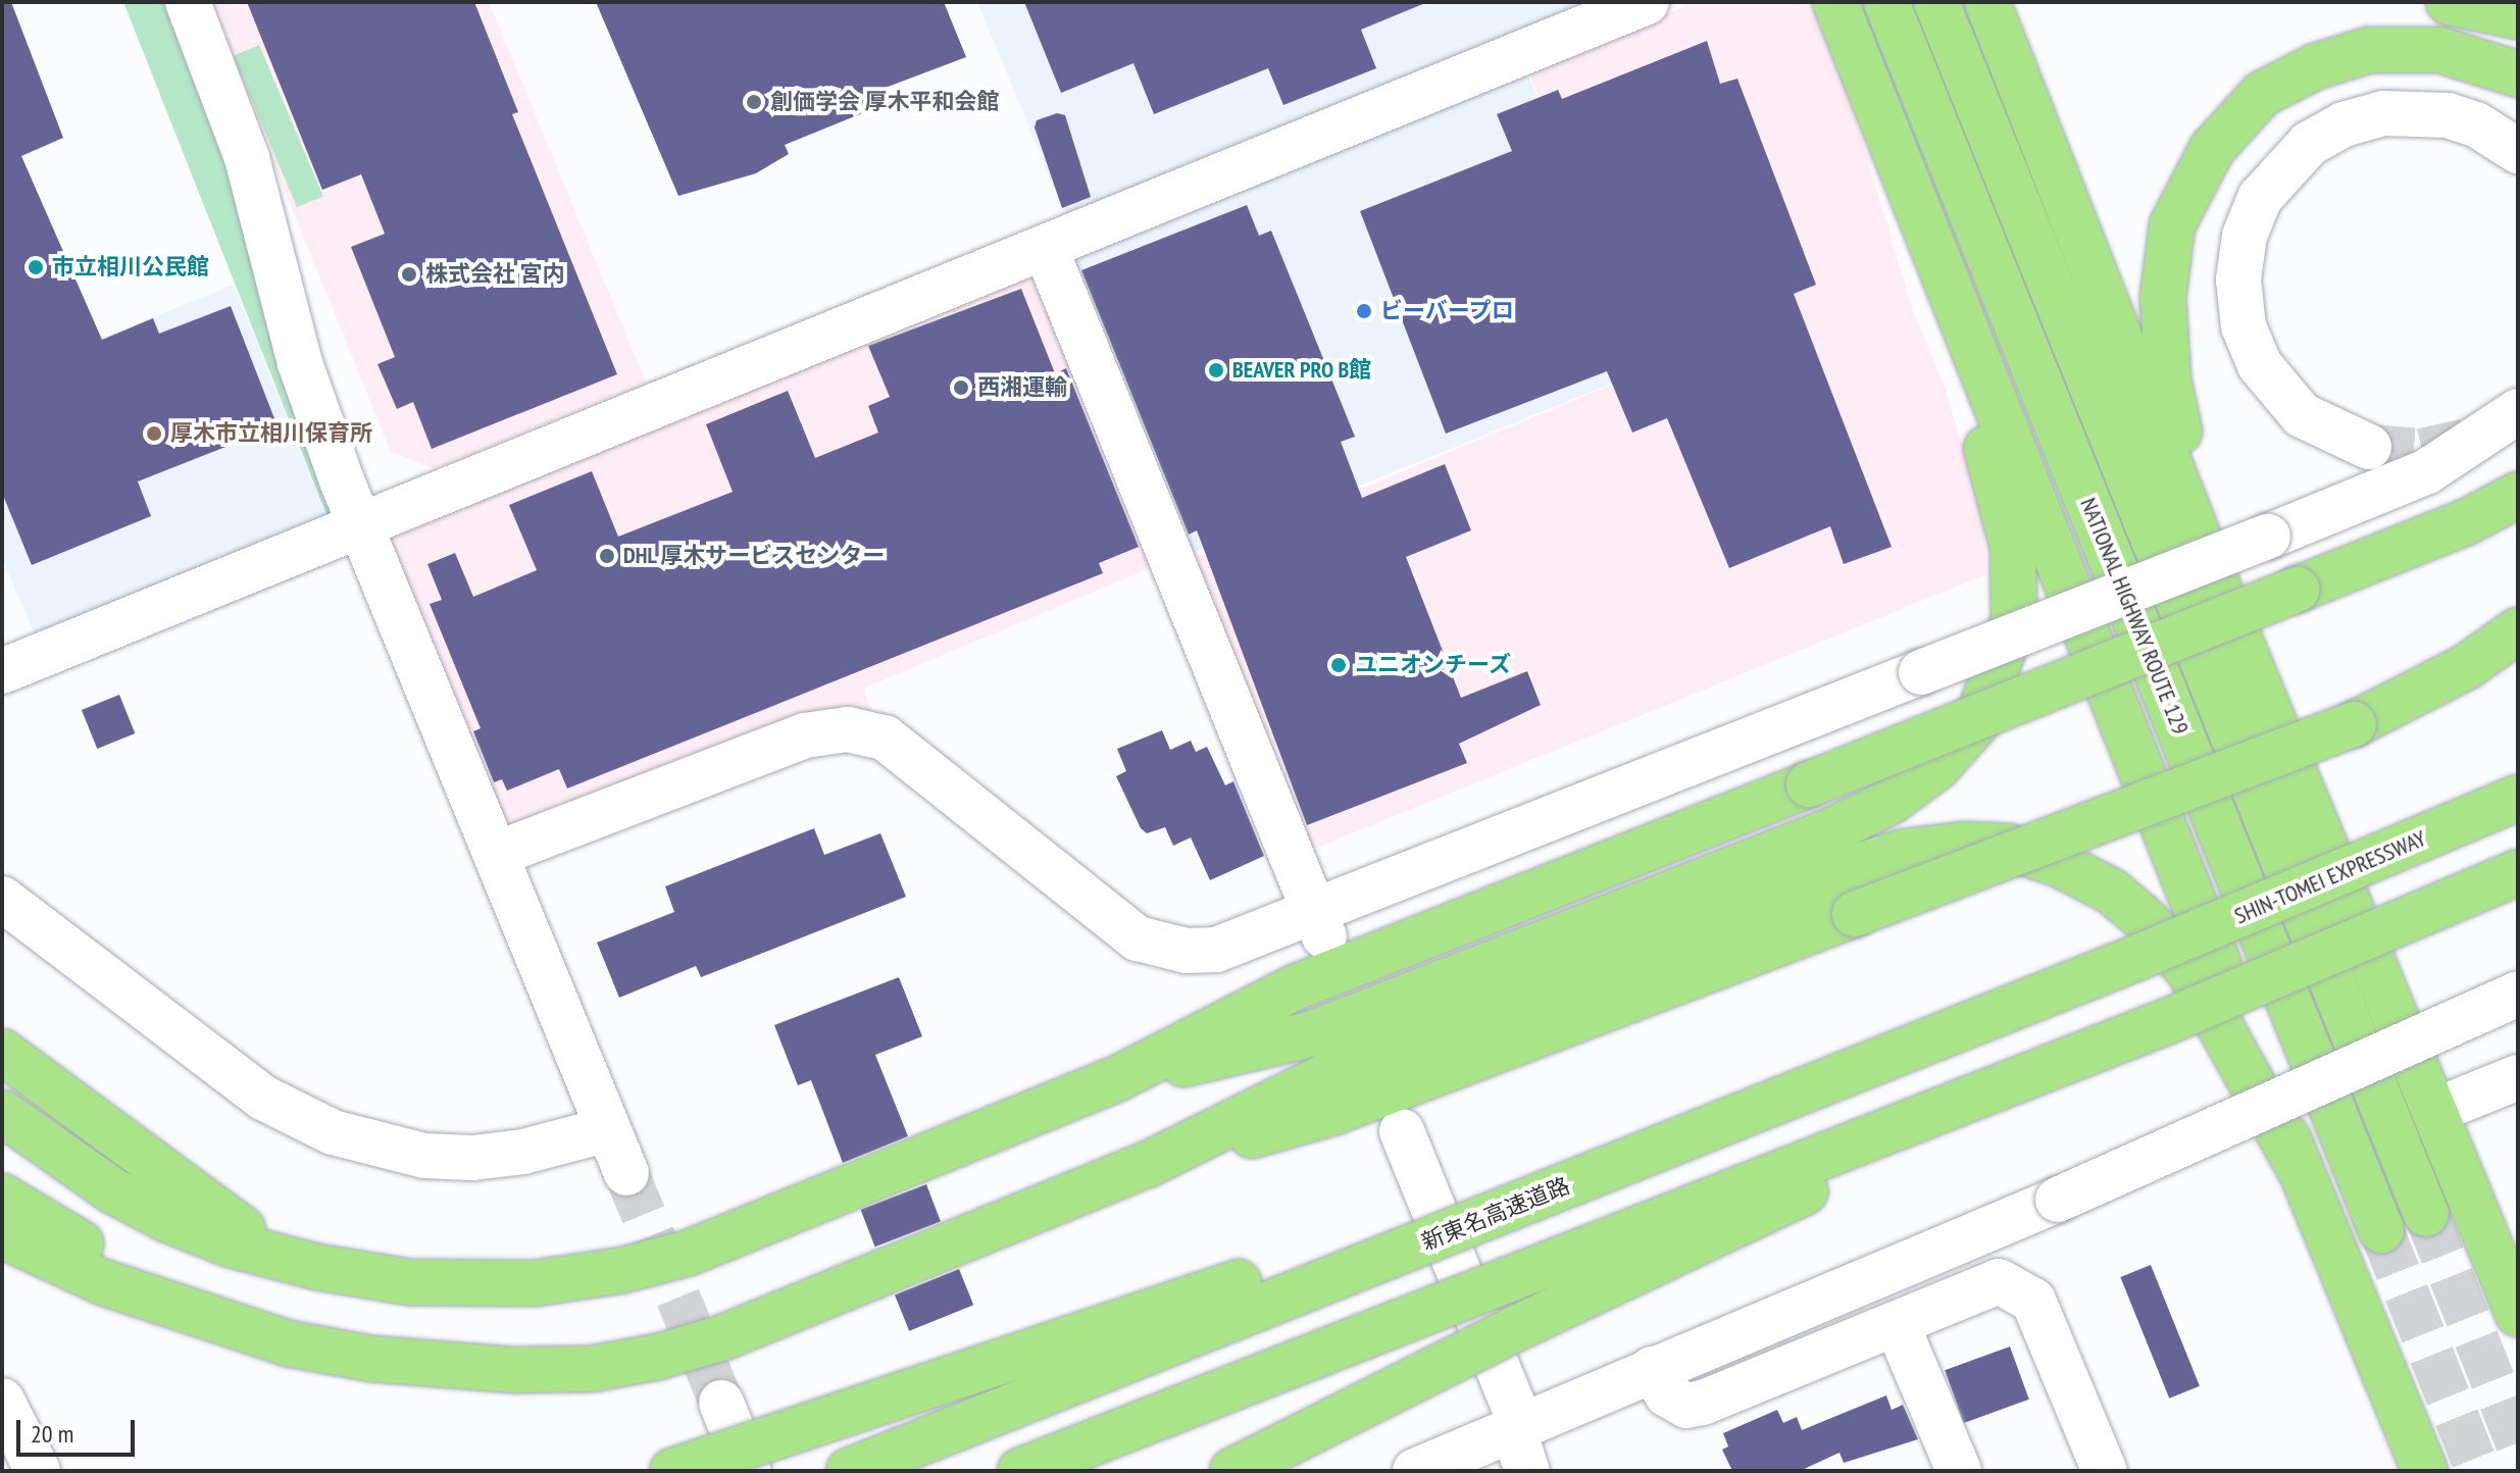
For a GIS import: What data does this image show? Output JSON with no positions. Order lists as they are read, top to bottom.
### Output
{
  "streets": {
    "highway": ["NATIONAL HIGHWAY ROUTE 129", "SHIN-TOMEI EXPRESSWAY", "新東名高速道路"]
  },
  "crossings": [
    ["SHIN-TOMEI EXPRESSWAY", "新東名高速道路"]
  ],
  "places": [
    "創価学会 厚木平和会館",
    "市立相川公民館",
    "株式会社 宮内",
    "ビーバープロ",
    "BEAVER PRO B館",
    "西湘運輸",
    "厚木市立相川保育所",
    "DHL 厚木サービスセンター",
    "ユニオンチーズ"
  ],
  "scale_bar": "20 m"
}
